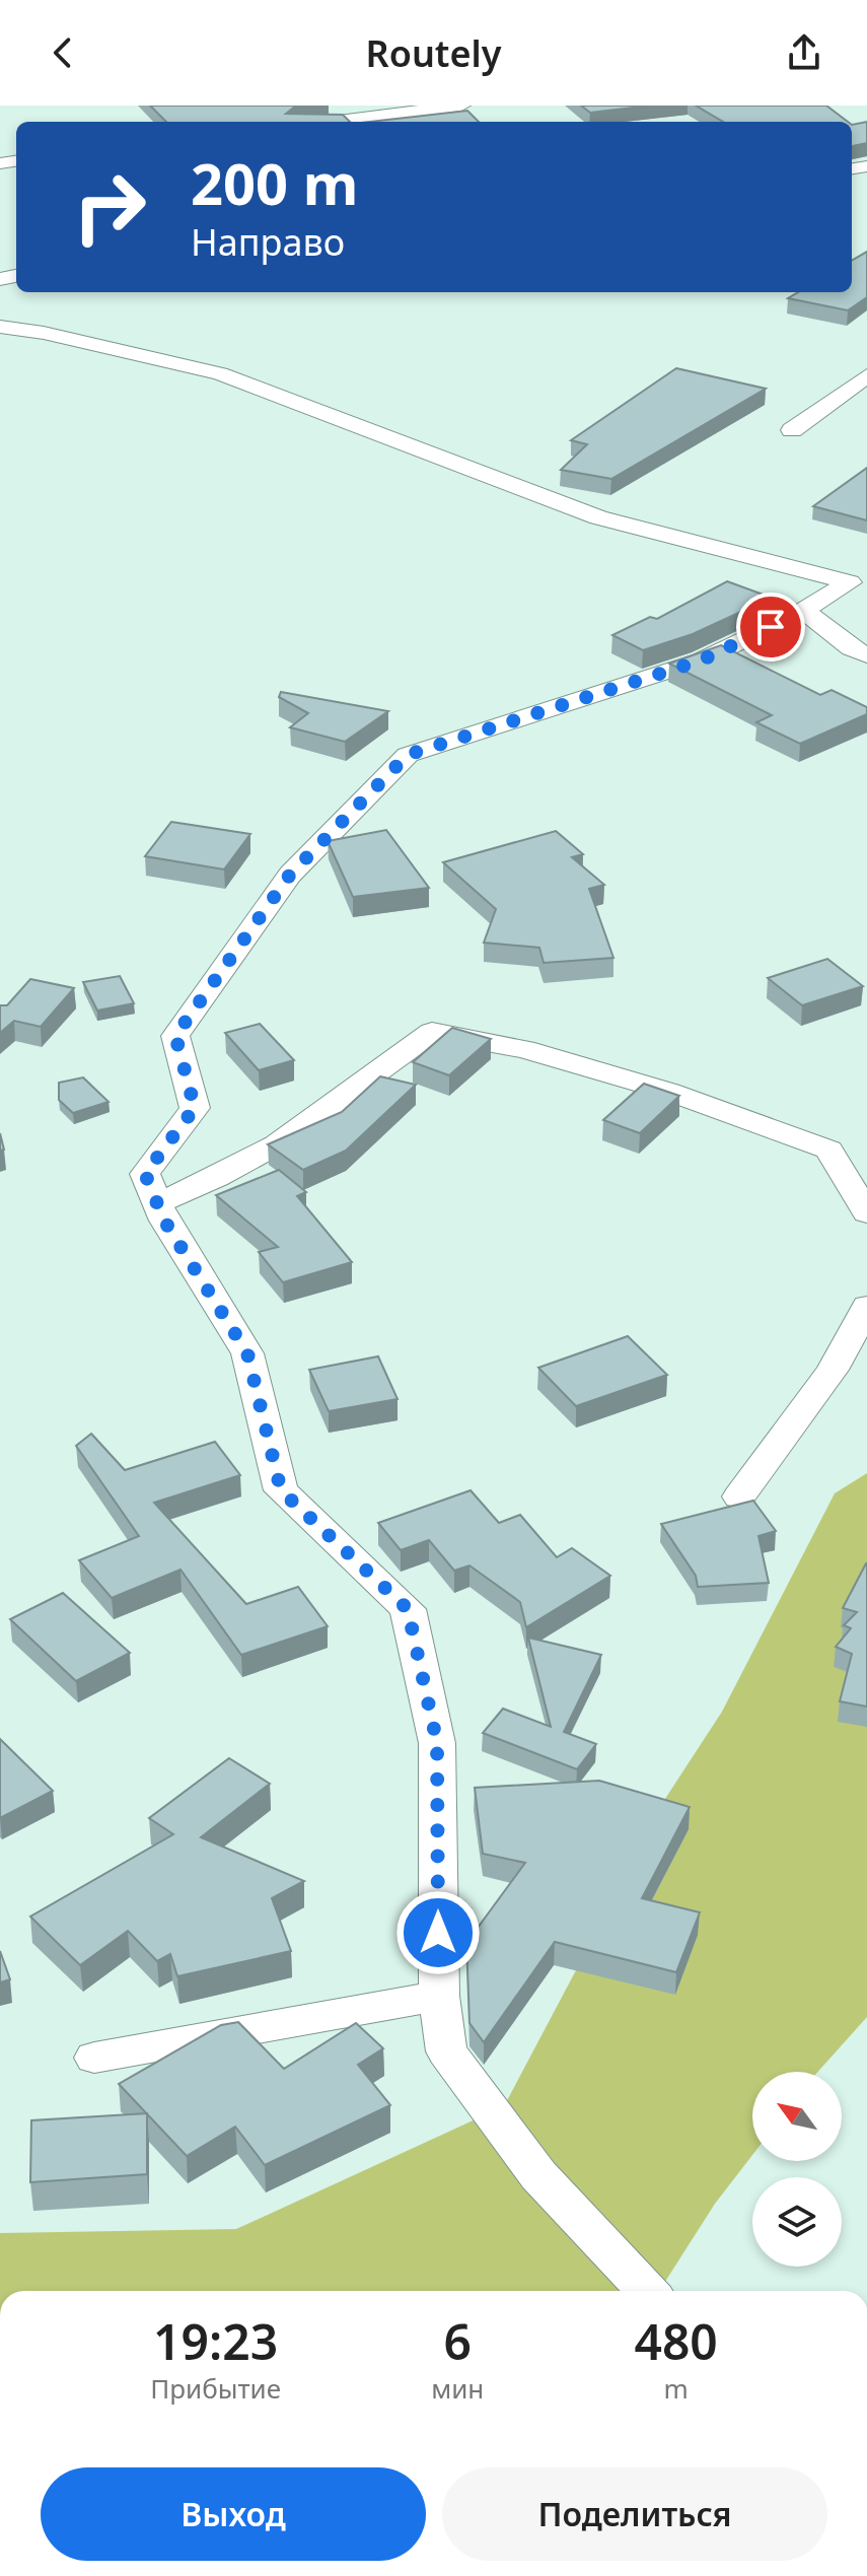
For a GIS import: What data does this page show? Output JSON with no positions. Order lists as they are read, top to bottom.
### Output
{
  "north": "top left",
  "page": {
    "header": "Routely",
    "turn": ["200 m", "Направо"],
    "eta": [
      "19:23",
      "Прибытие",
      "6",
      "мин",
      "480",
      "m"
    ],
    "buttons": ["Выход", "Поделиться"]
  }
}
